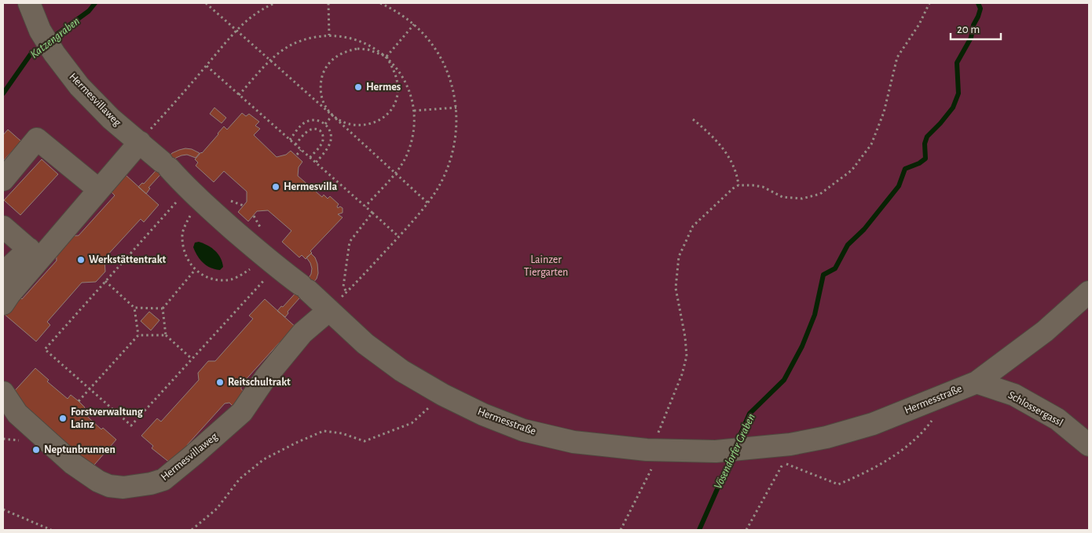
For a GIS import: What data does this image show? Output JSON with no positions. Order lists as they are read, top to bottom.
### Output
{
  "streets": {
    "lane": ["Hermesvillaweg", "Hermesstraße", "Schlossergassl"]
  },
  "crossings": [
    ["Hermesvillaweg", "Hermesstraße"],
    ["Hermesstraße", "Schlossergassl"]
  ],
  "water": ["Katzengraben", "Vösendorfer Graben"],
  "parks": ["Lainzer Tiergarten"],
  "places": [
    "Hermes",
    "Hermesvilla",
    "Werkstättentrakt",
    "Reitschultrakt",
    "Forstverwaltung Lainz",
    "Neptunbrunnen"
  ],
  "scale_bar": "20 m"
}
